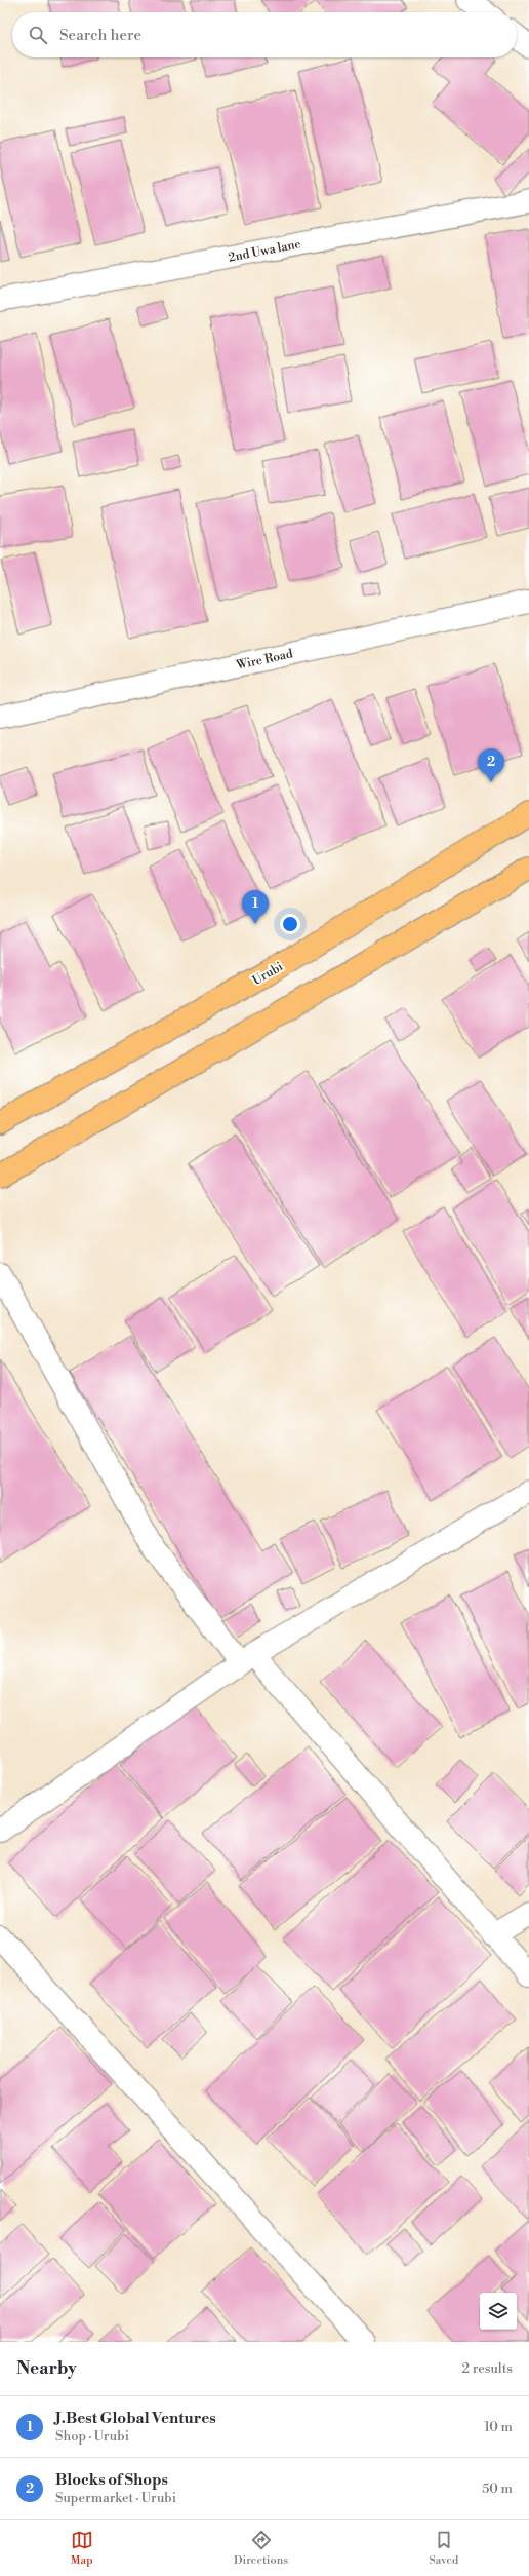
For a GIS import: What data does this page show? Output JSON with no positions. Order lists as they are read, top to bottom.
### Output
{
  "streets": {
    "highway": ["Urubi"],
    "street": ["2nd Uwa lane", "Wire Road"]
  },
  "page": {
    "search": "Search here",
    "pins": ["2", "1"],
    "heading": ["Nearby", "2 results"],
    "list": [
      {
        "mark": "1",
        "name": "J.Best Global Ventures",
        "note": "Shop · Urubi",
        "value": "10 m"
      },
      {
        "mark": "2",
        "name": "Blocks of Shops",
        "note": "Supermarket · Urubi",
        "value": "50 m"
      }
    ],
    "nav": ["Map", "Directions", "Saved"]
  }
}
